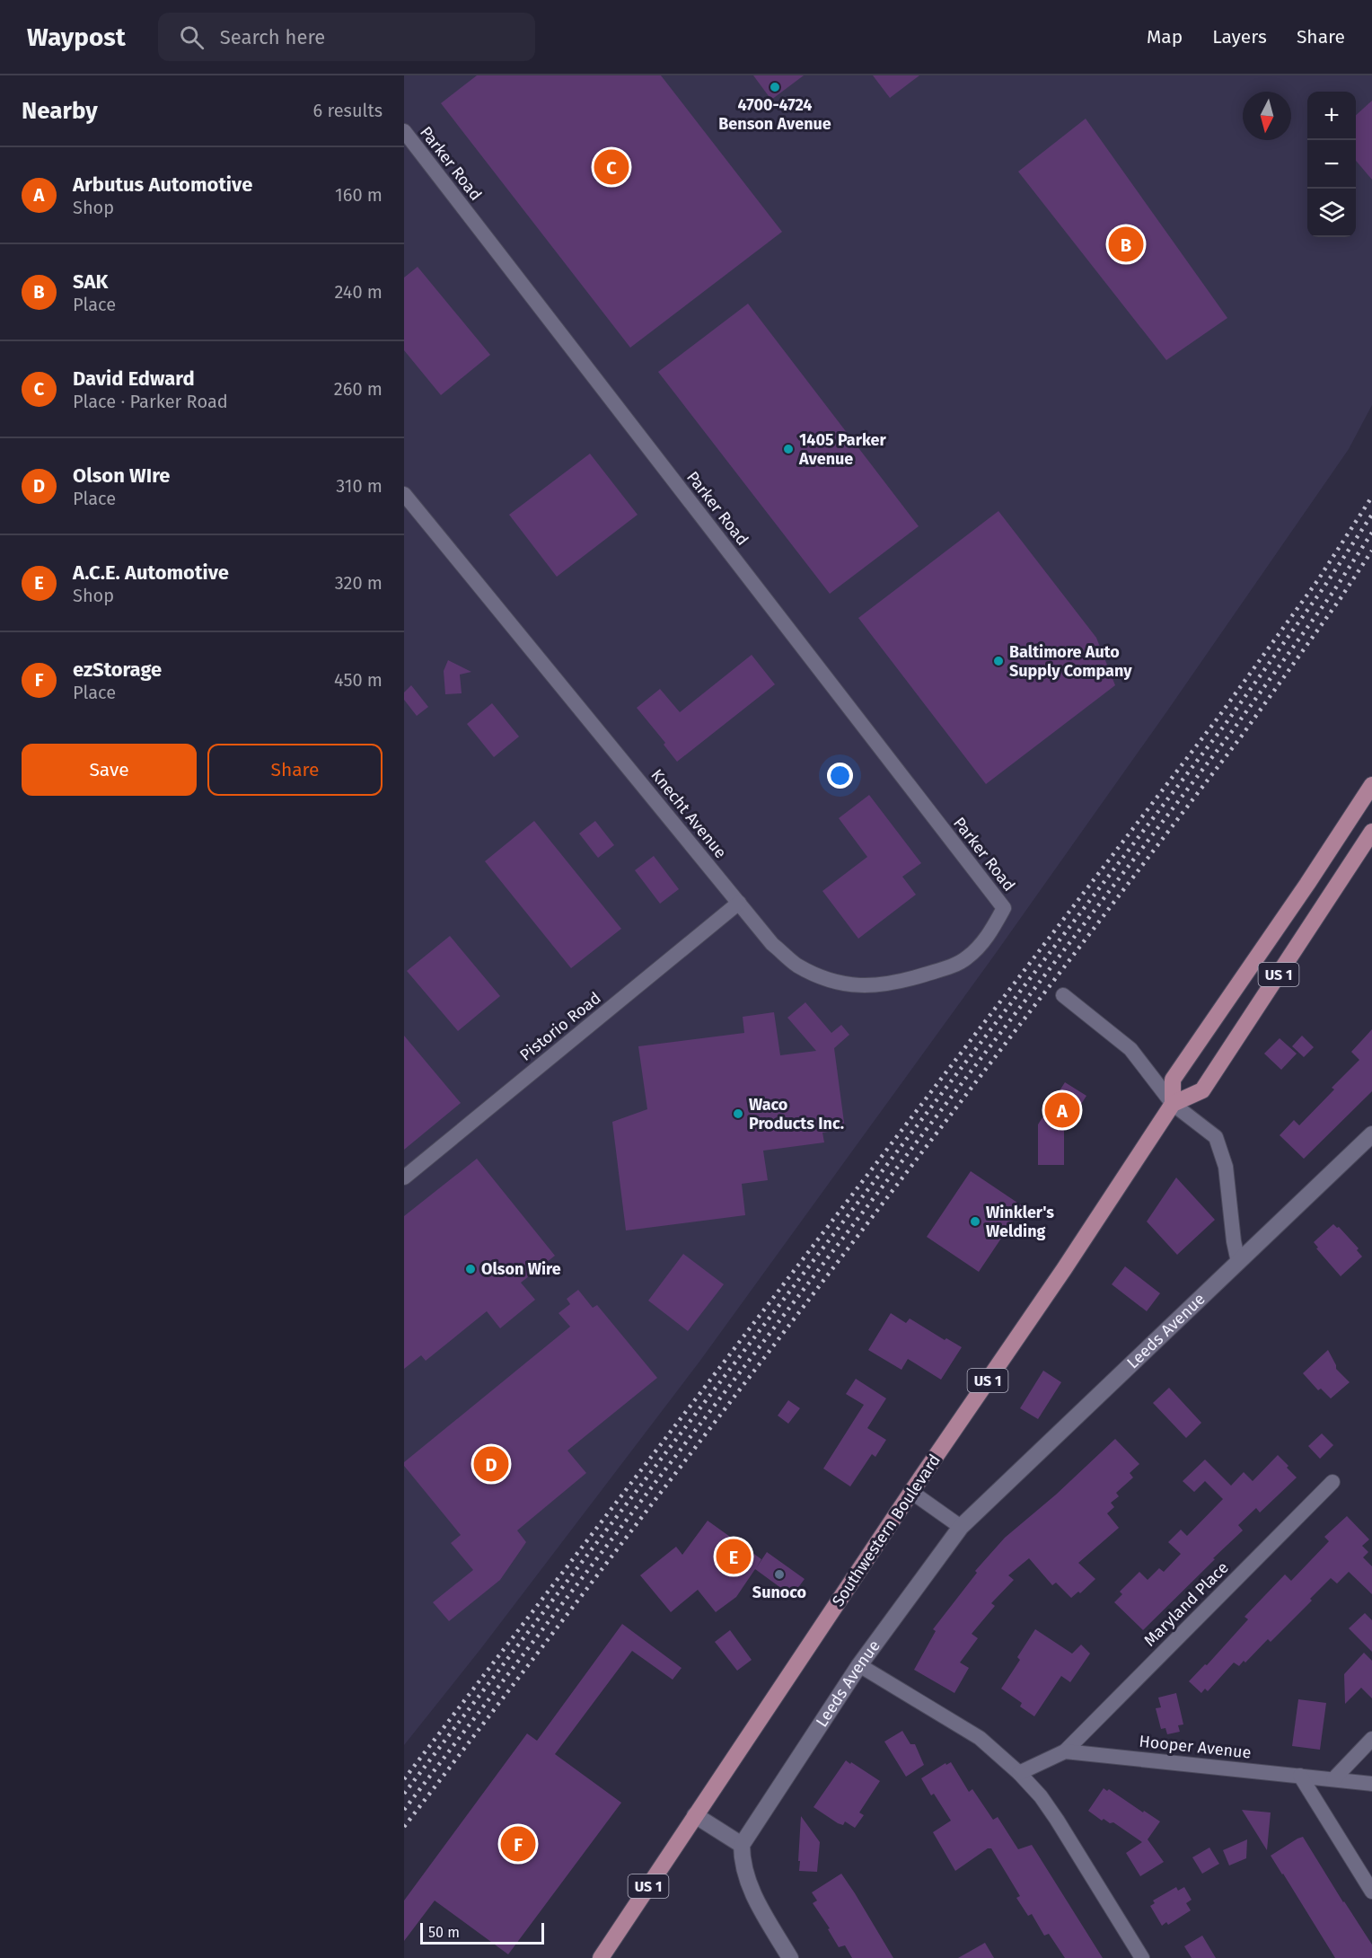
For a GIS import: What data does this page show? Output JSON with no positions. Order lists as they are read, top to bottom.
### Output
{
  "streets": {
    "main road": ["US 1", "Southwestern Boulevard"],
    "street": [
      "Parker Road",
      "Knecht Avenue",
      "Pistorio Road",
      "Leeds Avenue",
      "Maryland Place",
      "Hooper Avenue"
    ]
  },
  "crossings": [
    ["Parker Road", "Knecht Avenue"],
    ["Knecht Avenue", "Pistorio Road"],
    ["US 1", "Southwestern Boulevard"],
    ["Maryland Place", "Hooper Avenue"]
  ],
  "places": [
    "4700-4724 Benson Avenue",
    "1405 Parker Avenue",
    "Baltimore Auto Supply Company",
    "Waco Products Inc.",
    "Winkler's Welding",
    "Olson Wire",
    "Sunoco"
  ],
  "scale_bar": "50 m",
  "north": "bottom",
  "page": {
    "header": "Waypost",
    "search": "Search here",
    "nav": ["Map", "Layers", "Share"],
    "heading": ["Nearby", "6 results"],
    "map_buttons": ["+", "−"],
    "list": [
      {
        "mark": "A",
        "name": "Arbutus Automotive",
        "note": "Shop",
        "value": "160 m"
      },
      {
        "mark": "B",
        "name": "SAK",
        "note": "Place",
        "value": "240 m"
      },
      {
        "mark": "C",
        "name": "David Edward",
        "note": "Place · Parker Road",
        "value": "260 m"
      },
      {
        "mark": "D",
        "name": "Olson WIre",
        "note": "Place",
        "value": "310 m"
      },
      {
        "mark": "E",
        "name": "A.C.E. Automotive",
        "note": "Shop",
        "value": "320 m"
      },
      {
        "mark": "F",
        "name": "ezStorage",
        "note": "Place",
        "value": "450 m"
      }
    ],
    "pins": [
      "C",
      "B",
      "A",
      "D",
      "E",
      "F"
    ],
    "buttons": ["Save", "Share"],
    "scale": "50 m"
  }
}
